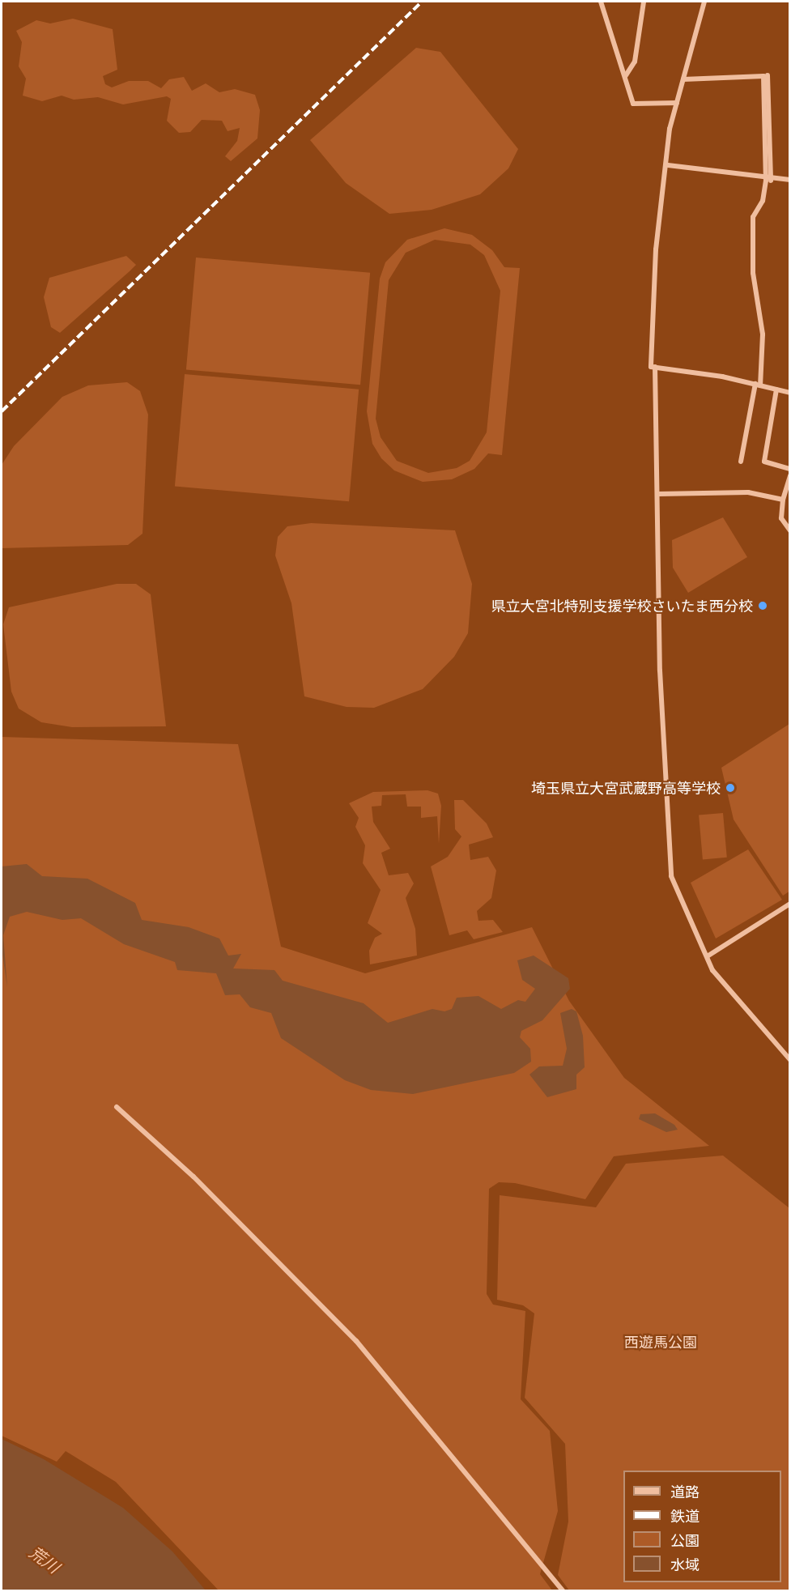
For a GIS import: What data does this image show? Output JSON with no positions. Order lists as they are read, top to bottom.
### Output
{
  "water": ["荒川"],
  "parks": ["西遊馬公園"],
  "places": ["県立大宮北特別支援学校さいたま西分校", "埼玉県立大宮武蔵野高等学校"],
  "legend": [
    "道路",
    "鉄道",
    "公園",
    "水域"
  ]
}
